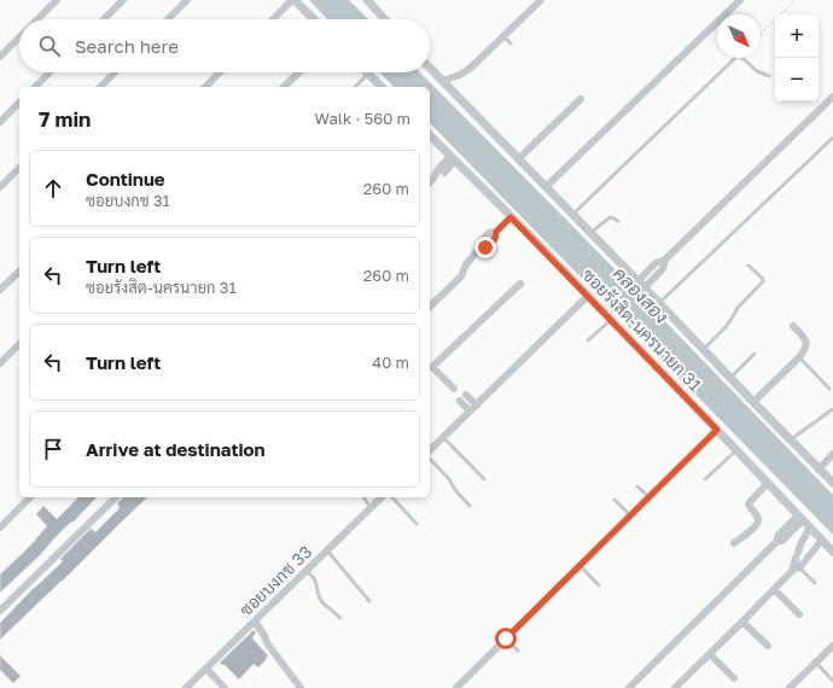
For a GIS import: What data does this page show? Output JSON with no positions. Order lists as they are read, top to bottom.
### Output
{
  "streets": {
    "street": ["ซอยรังสิต-นครนายก 31", "ซอยบงกช 33"]
  },
  "water": ["คลองสอง"],
  "north": "bottom right",
  "page": {
    "map_buttons": ["+", "−"],
    "search": "Search here",
    "heading": ["7 min", "Walk · 560 m"],
    "list": [
      ["Continue", "ซอยบงกช 31", "260 m"],
      ["Turn left", "ซอยรังสิต-นครนายก 31", "260 m"],
      ["Turn left", "40 m"],
      "Arrive at destination"
    ]
  }
}
